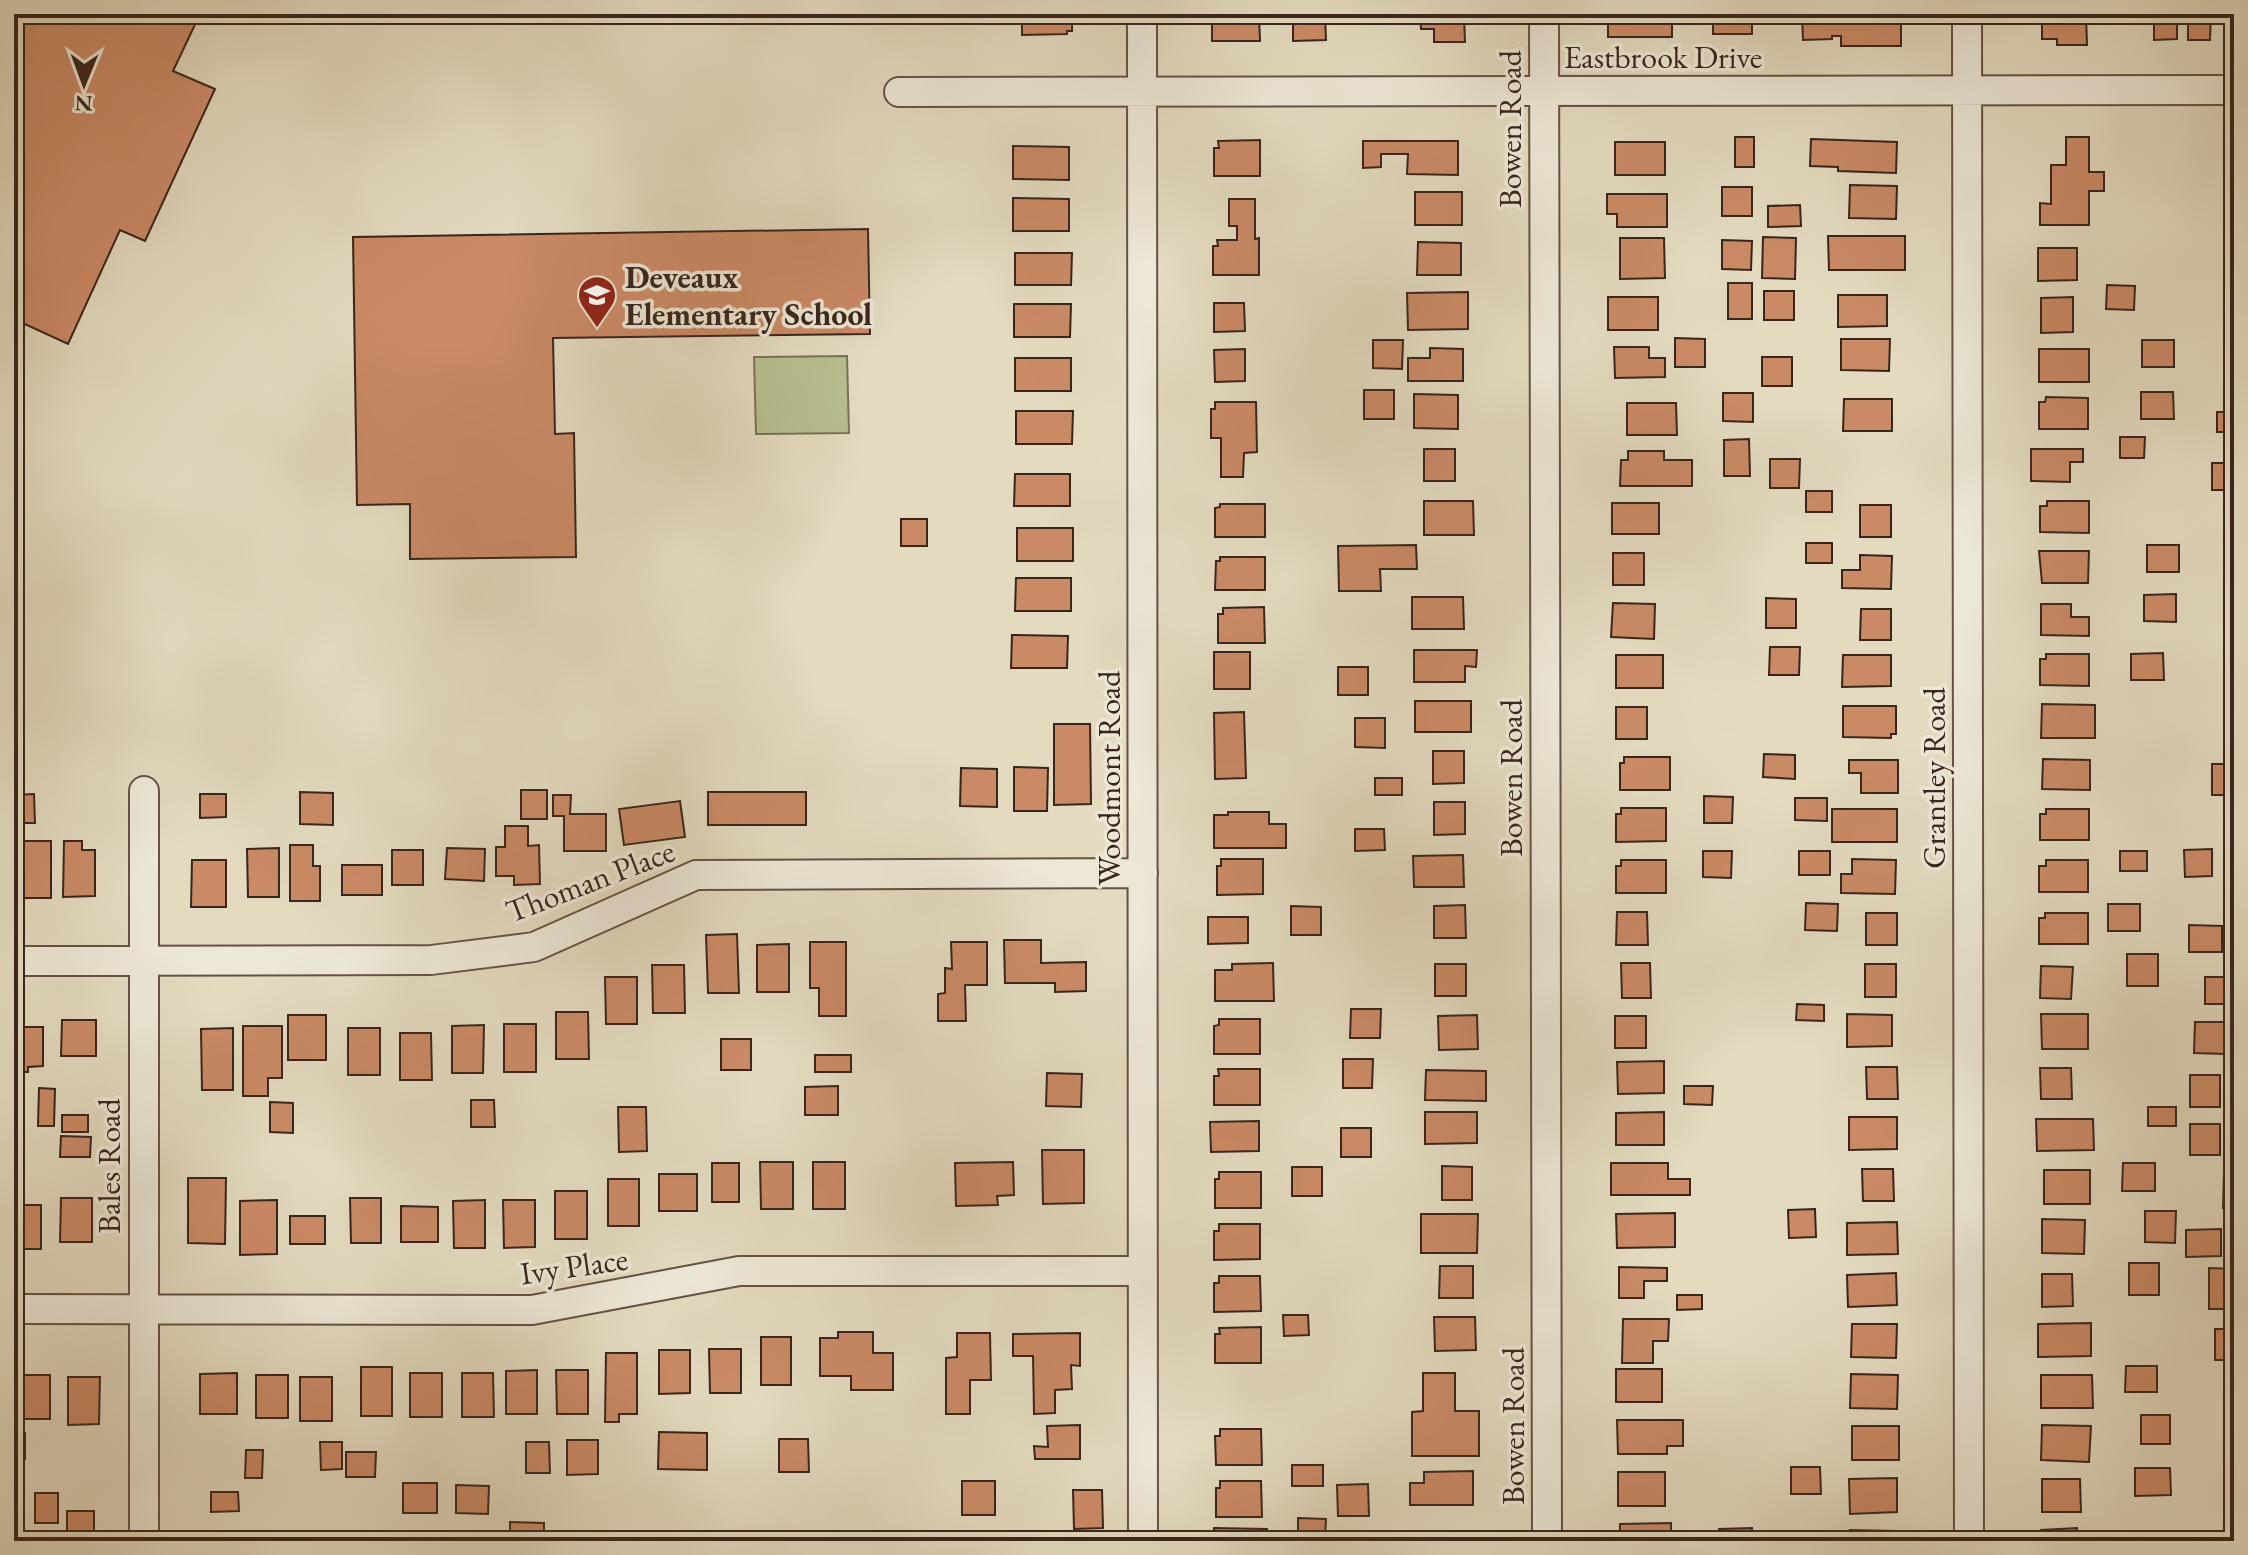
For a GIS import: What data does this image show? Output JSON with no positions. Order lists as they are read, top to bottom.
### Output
{
  "streets": {
    "street": [
      "Eastbrook Drive",
      "Bowen Road",
      "Woodmont Road",
      "Grantley Road",
      "Thoman Place",
      "Bales Road",
      "Ivy Place"
    ]
  },
  "crossings": [
    ["Eastbrook Drive", "Bowen Road"],
    ["Eastbrook Drive", "Woodmont Road"],
    ["Eastbrook Drive", "Grantley Road"],
    ["Woodmont Road", "Thoman Place"],
    ["Woodmont Road", "Ivy Place"],
    ["Thoman Place", "Bales Road"],
    ["Bales Road", "Ivy Place"]
  ],
  "places": {
    "school or university": ["Deveaux Elementary School"]
  },
  "north": "bottom"
}
